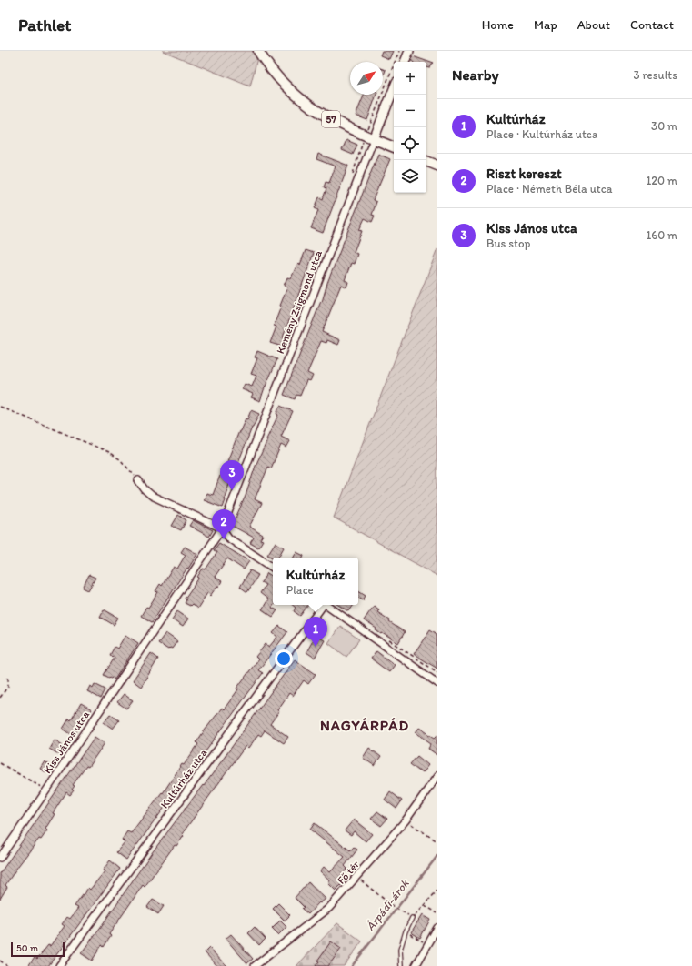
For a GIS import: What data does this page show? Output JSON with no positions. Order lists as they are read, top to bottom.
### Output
{
  "streets": {
    "main road": ["57"],
    "street": [
      "Kemény Zsigmond utca",
      "Kiss János utca",
      "Kultúrház utca",
      "Fő tér"
    ]
  },
  "crossings": [
    ["57", "Kemény Zsigmond utca"],
    ["Kemény Zsigmond utca", "Kiss János utca"]
  ],
  "districts": ["NAGYÁRPÁD"],
  "water": ["Árpádi-árok"],
  "scale_bar": "50 m",
  "north": "top right",
  "page": {
    "header": "Pathlet",
    "nav": [
      "Home",
      "Map",
      "About",
      "Contact"
    ],
    "heading": ["Nearby", "3 results"],
    "map_buttons": ["+", "−"],
    "list": [
      {
        "mark": "1",
        "name": "Kultúrház",
        "note": "Place · Kultúrház utca",
        "value": "30 m"
      },
      {
        "mark": "2",
        "name": "Riszt kereszt",
        "note": "Place · Németh Béla utca",
        "value": "120 m"
      },
      {
        "mark": "3",
        "name": "Kiss János utca",
        "note": "Bus stop",
        "value": "160 m"
      }
    ],
    "pins": ["3", "2", "1"],
    "popup": ["Kultúrház", "Place"],
    "scale": "50 m"
  }
}
